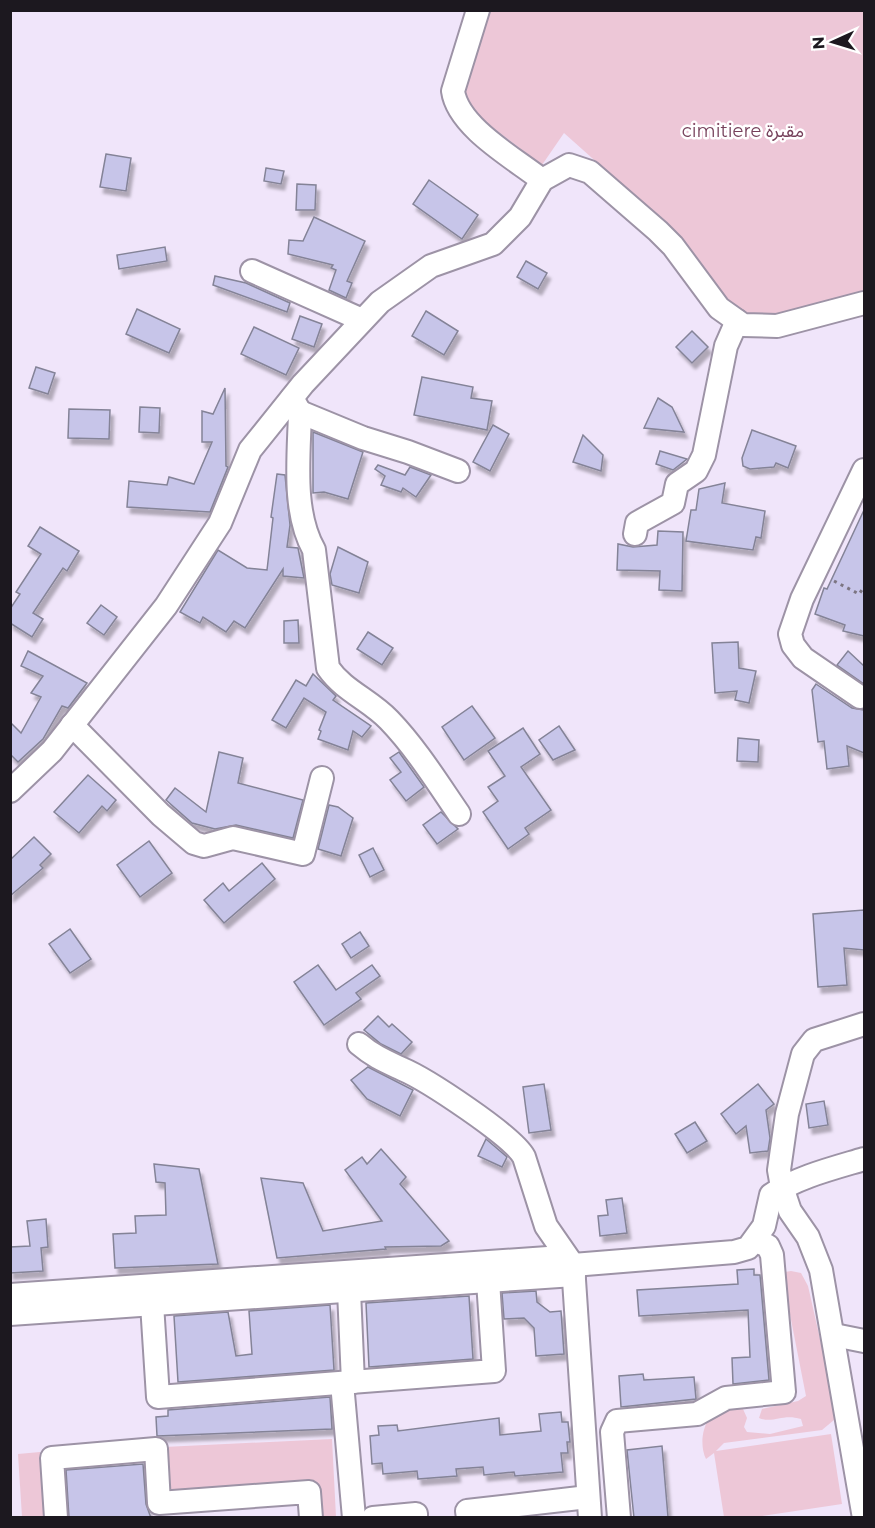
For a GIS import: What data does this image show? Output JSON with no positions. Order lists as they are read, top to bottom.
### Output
{
  "parks": ["cimitiere مقبرة"],
  "north": "left"
}
